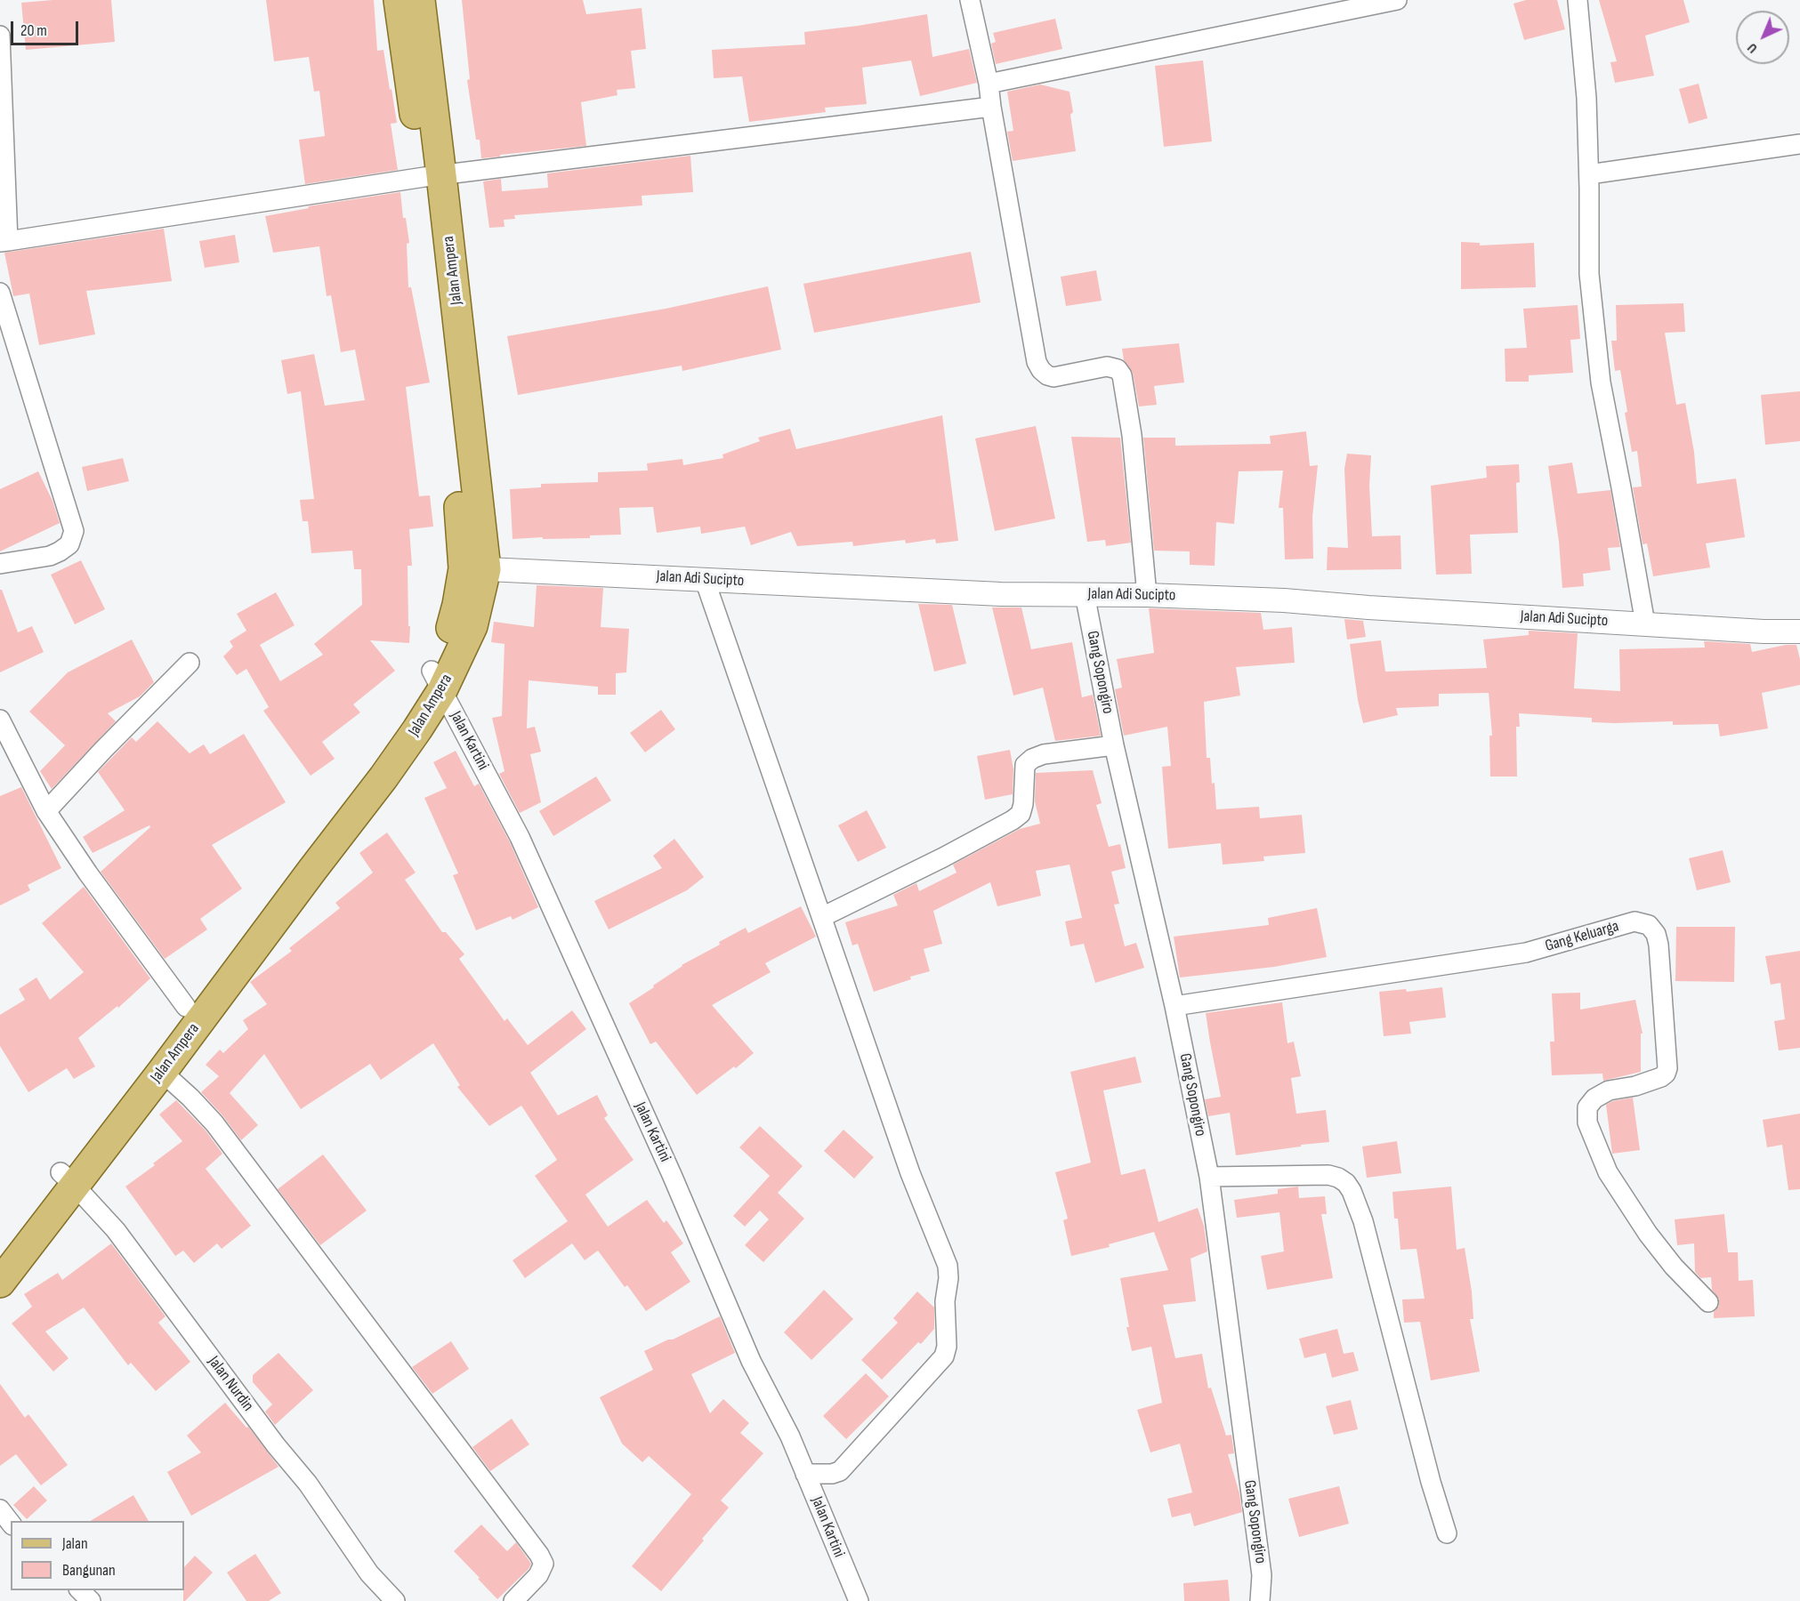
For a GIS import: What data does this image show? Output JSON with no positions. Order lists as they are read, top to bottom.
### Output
{
  "streets": {
    "main road": ["Jalan Ampera"],
    "street": [
      "Jalan Adi Sucipto",
      "Gang Sopongiro",
      "Jalan Kartini",
      "Gang Keluarga",
      "Jalan Nurdin"
    ]
  },
  "crossings": [
    ["Jalan Ampera", "Jalan Adi Sucipto"],
    ["Jalan Ampera", "Jalan Kartini"],
    ["Jalan Ampera", "Jalan Nurdin"],
    ["Jalan Adi Sucipto", "Gang Sopongiro"],
    ["Gang Sopongiro", "Gang Keluarga"]
  ],
  "legend": ["Jalan", "Bangunan"],
  "scale_bar": "20 m",
  "north": "bottom left"
}
